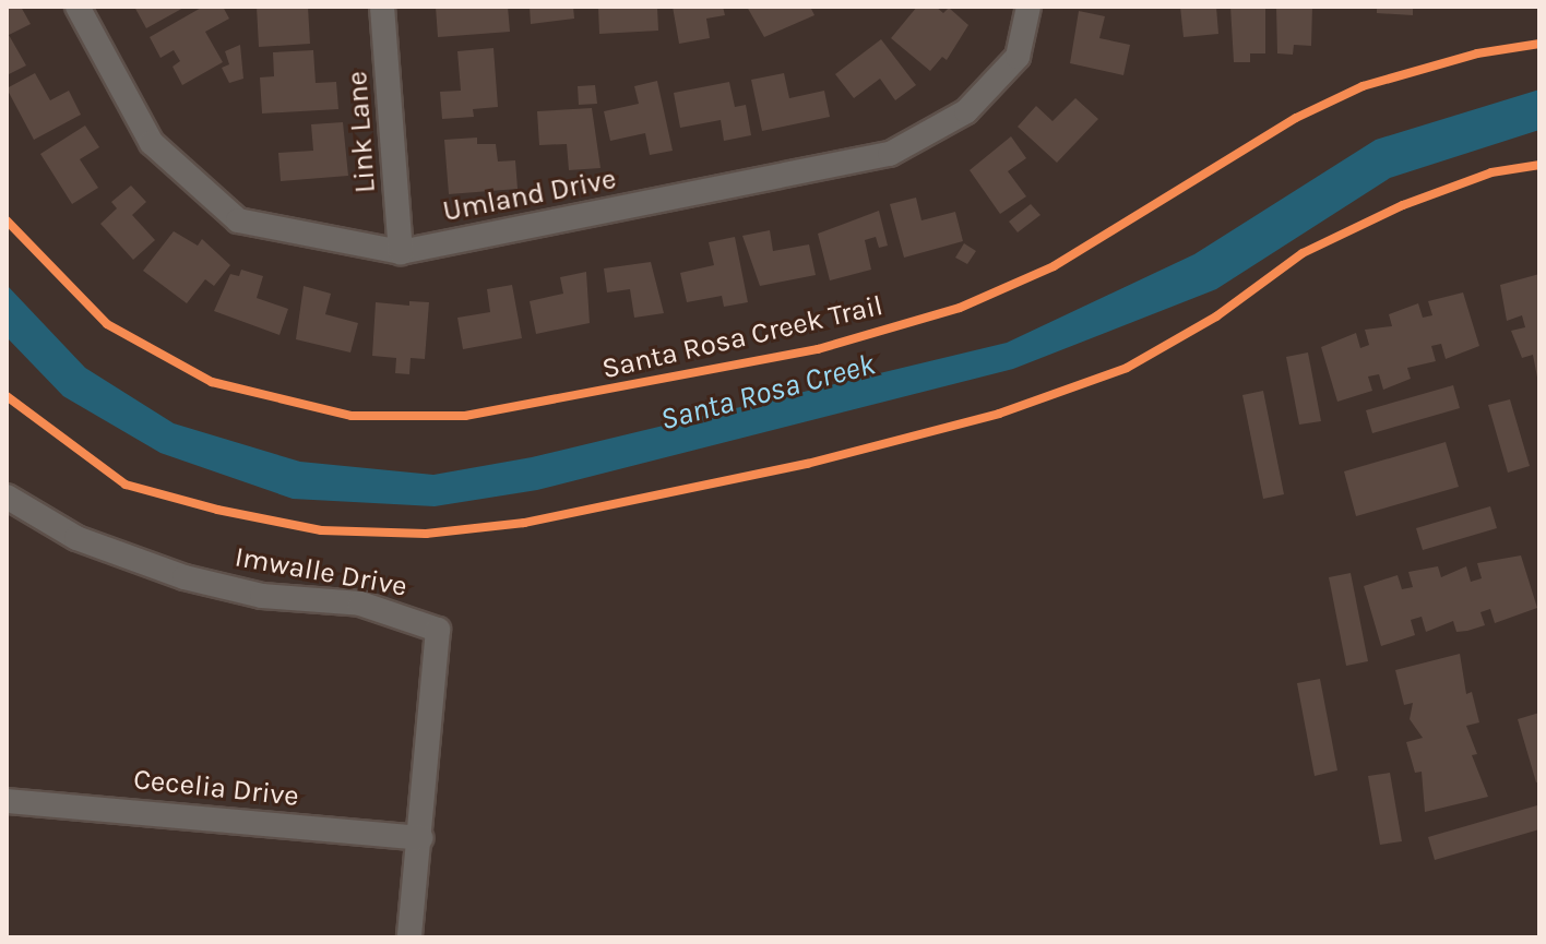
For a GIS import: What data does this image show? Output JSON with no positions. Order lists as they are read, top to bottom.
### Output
{
  "streets": {
    "street": [
      "Link Lane",
      "Umland Drive",
      "Imwalle Drive",
      "Cecelia Drive"
    ],
    "cycle path": ["Santa Rosa Creek Trail"]
  },
  "crossings": [
    ["Link Lane", "Umland Drive"],
    ["Imwalle Drive", "Cecelia Drive"]
  ],
  "water": ["Santa Rosa Creek"]
}
